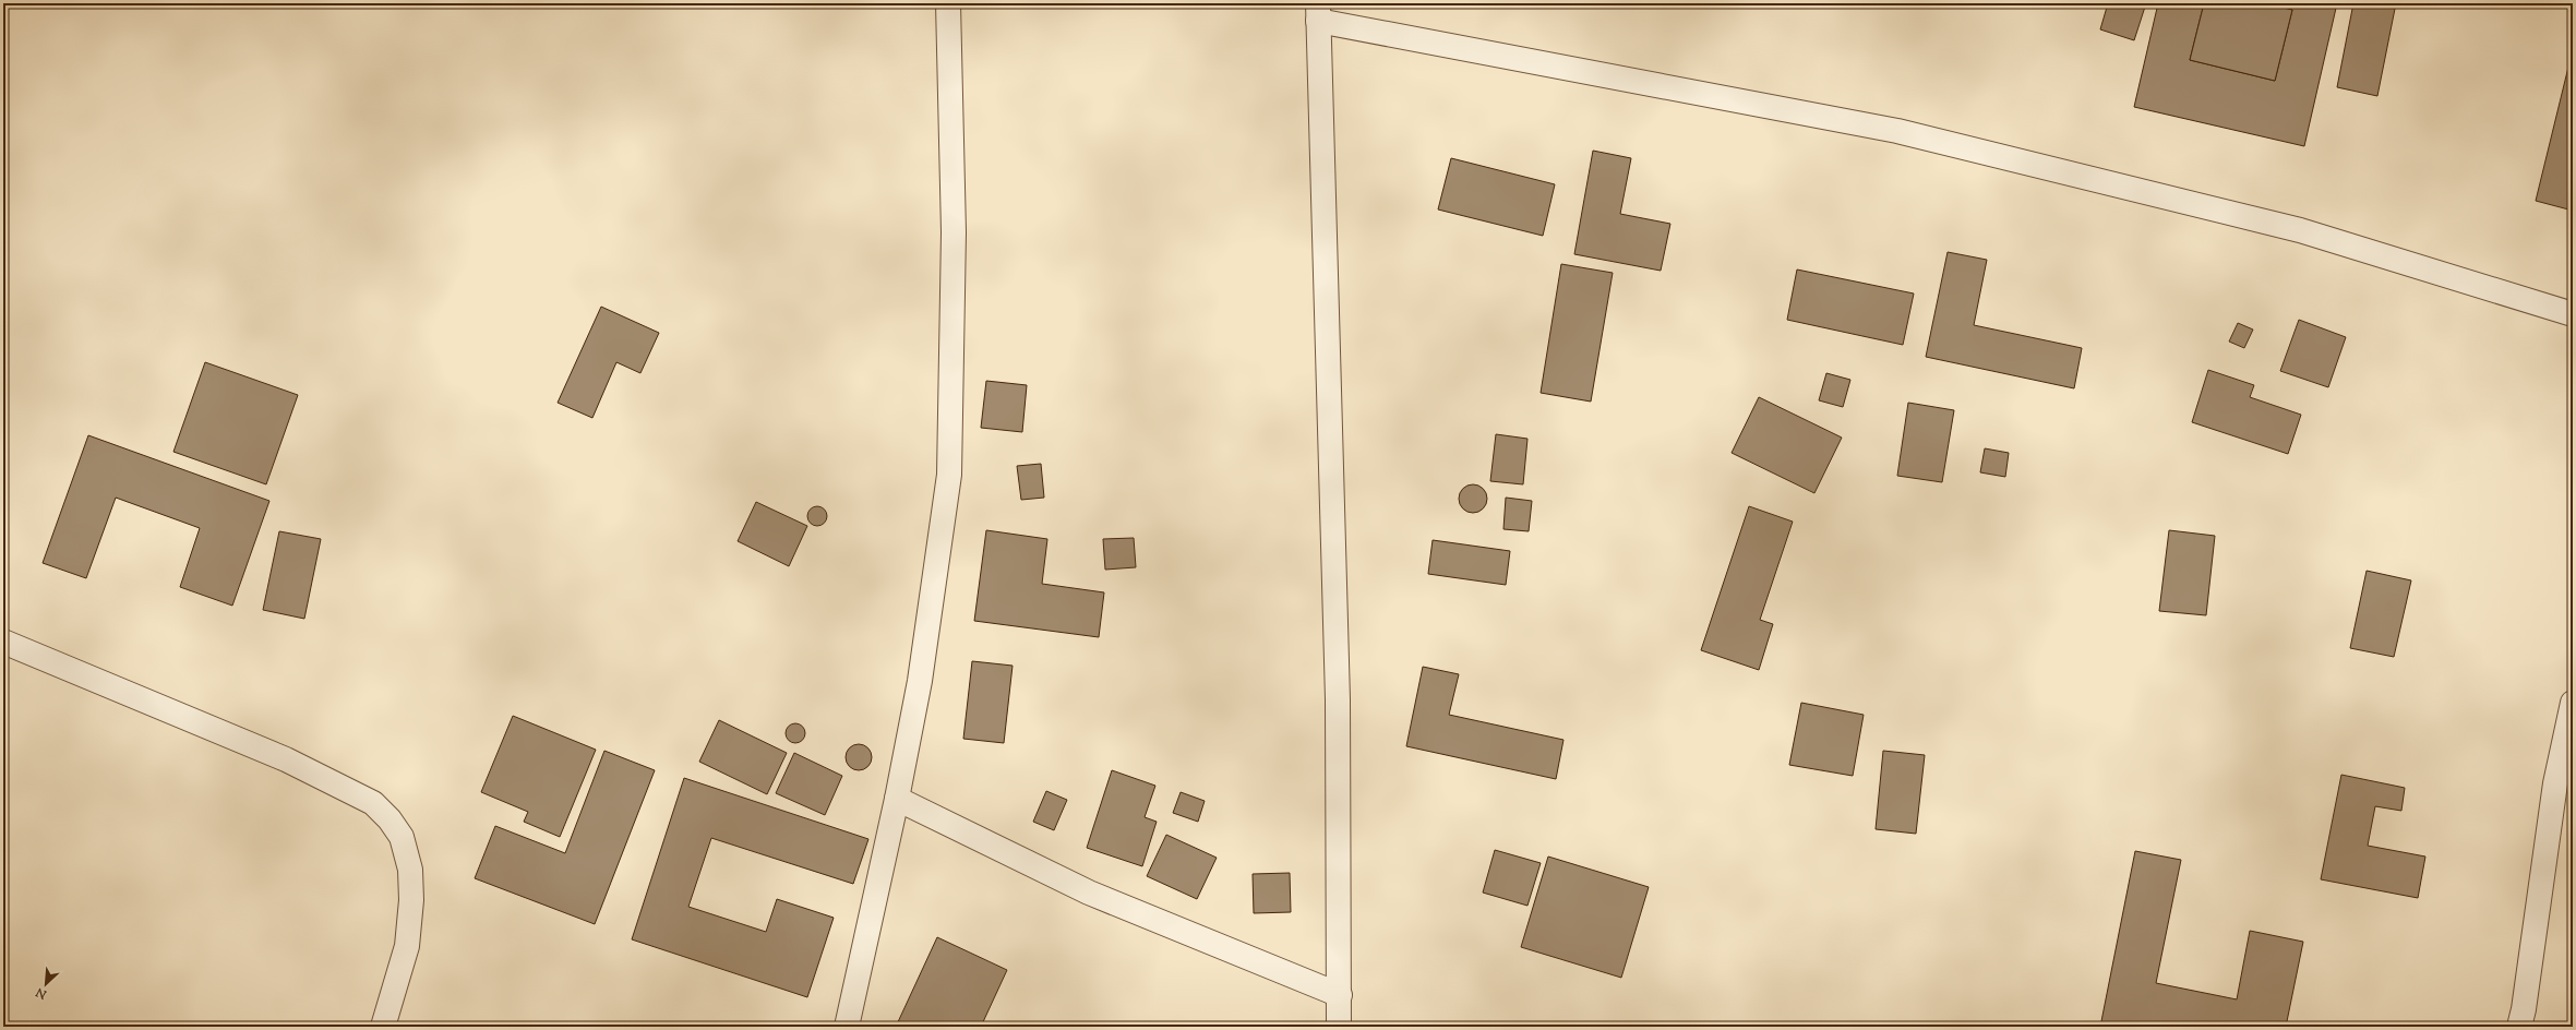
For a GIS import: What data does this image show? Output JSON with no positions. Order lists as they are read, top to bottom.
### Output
{
  "north": "bottom left"
}
